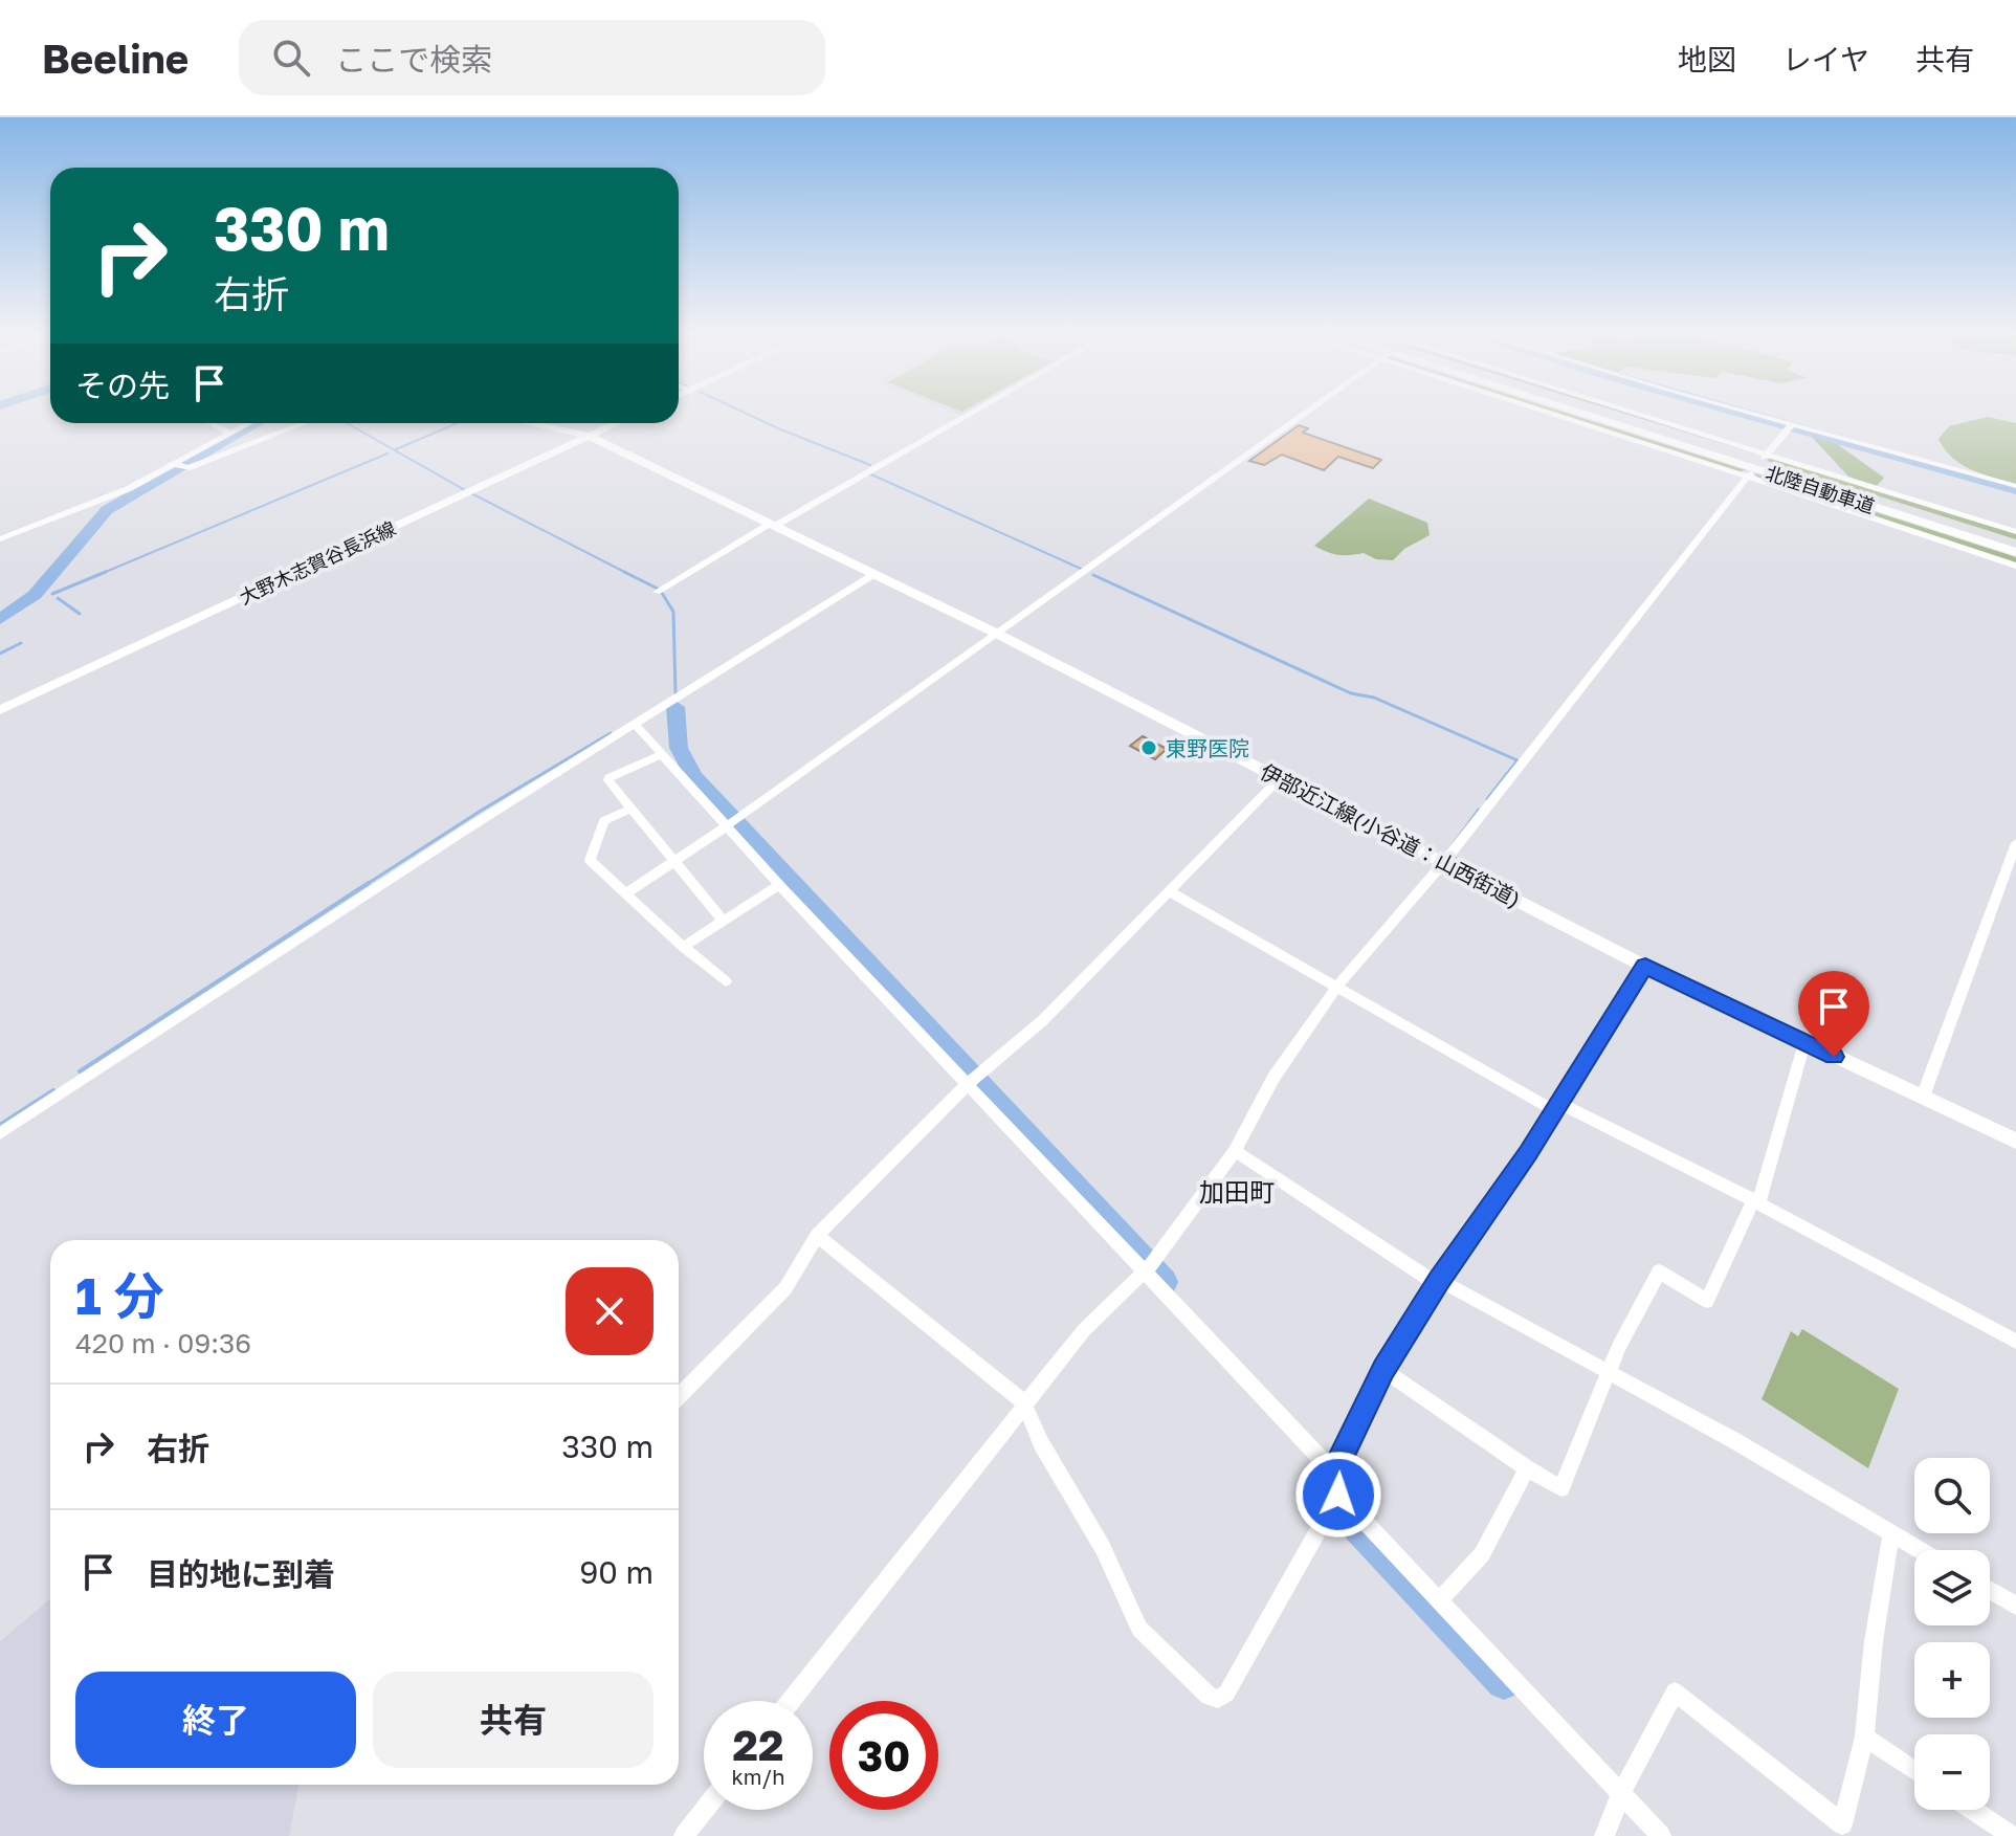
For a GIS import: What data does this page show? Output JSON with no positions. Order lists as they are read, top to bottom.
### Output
{
  "streets": {
    "highway": ["北陸自動車道"],
    "main road": ["大野木志賀谷長浜線", "伊部近江線(小谷道：山西街道)"]
  },
  "crossings": [
    ["大野木志賀谷長浜線", "伊部近江線(小谷道：山西街道)"]
  ],
  "districts": ["加田町"],
  "places": ["東野医院"],
  "page": {
    "header": "Beeline",
    "search": "ここで検索",
    "nav": ["地図", "レイヤ", "共有"],
    "turn": ["330 m", "右折"],
    "then": "その先",
    "heading": ["1 分", "420 m · 09:36"],
    "list": [
      {
        "name": "右折",
        "value": "330 m"
      },
      {
        "name": "目的地に到着",
        "value": "90 m"
      }
    ],
    "map_buttons": ["+", "−"],
    "buttons": ["終了", "共有"],
    "speed": "22 km/h",
    "limit": "30"
  }
}
